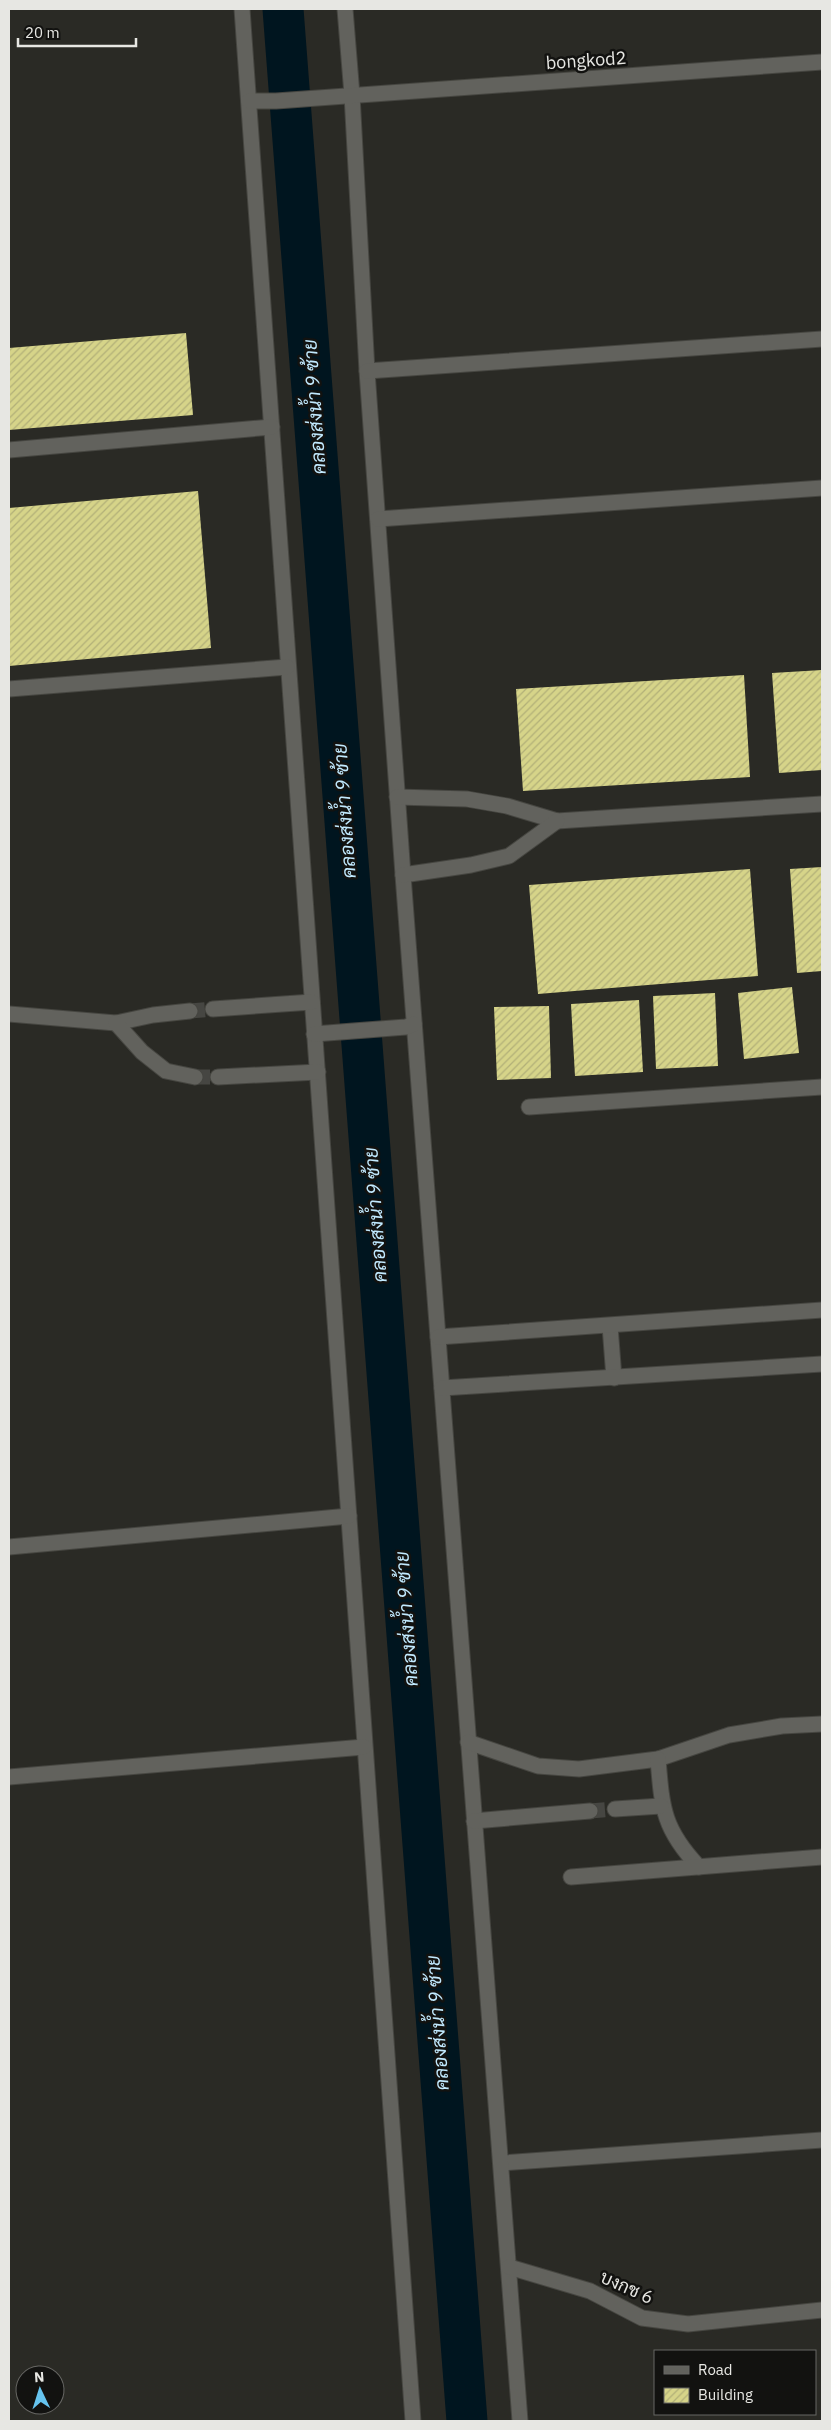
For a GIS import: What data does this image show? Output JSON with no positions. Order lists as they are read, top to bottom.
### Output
{
  "streets": {
    "street": ["bongkod2", "บงกช 6"]
  },
  "water": ["คลองส่งน้ำ 9 ซ้าย"],
  "legend": ["Road", "Building"],
  "scale_bar": "20 m",
  "north": "top"
}
